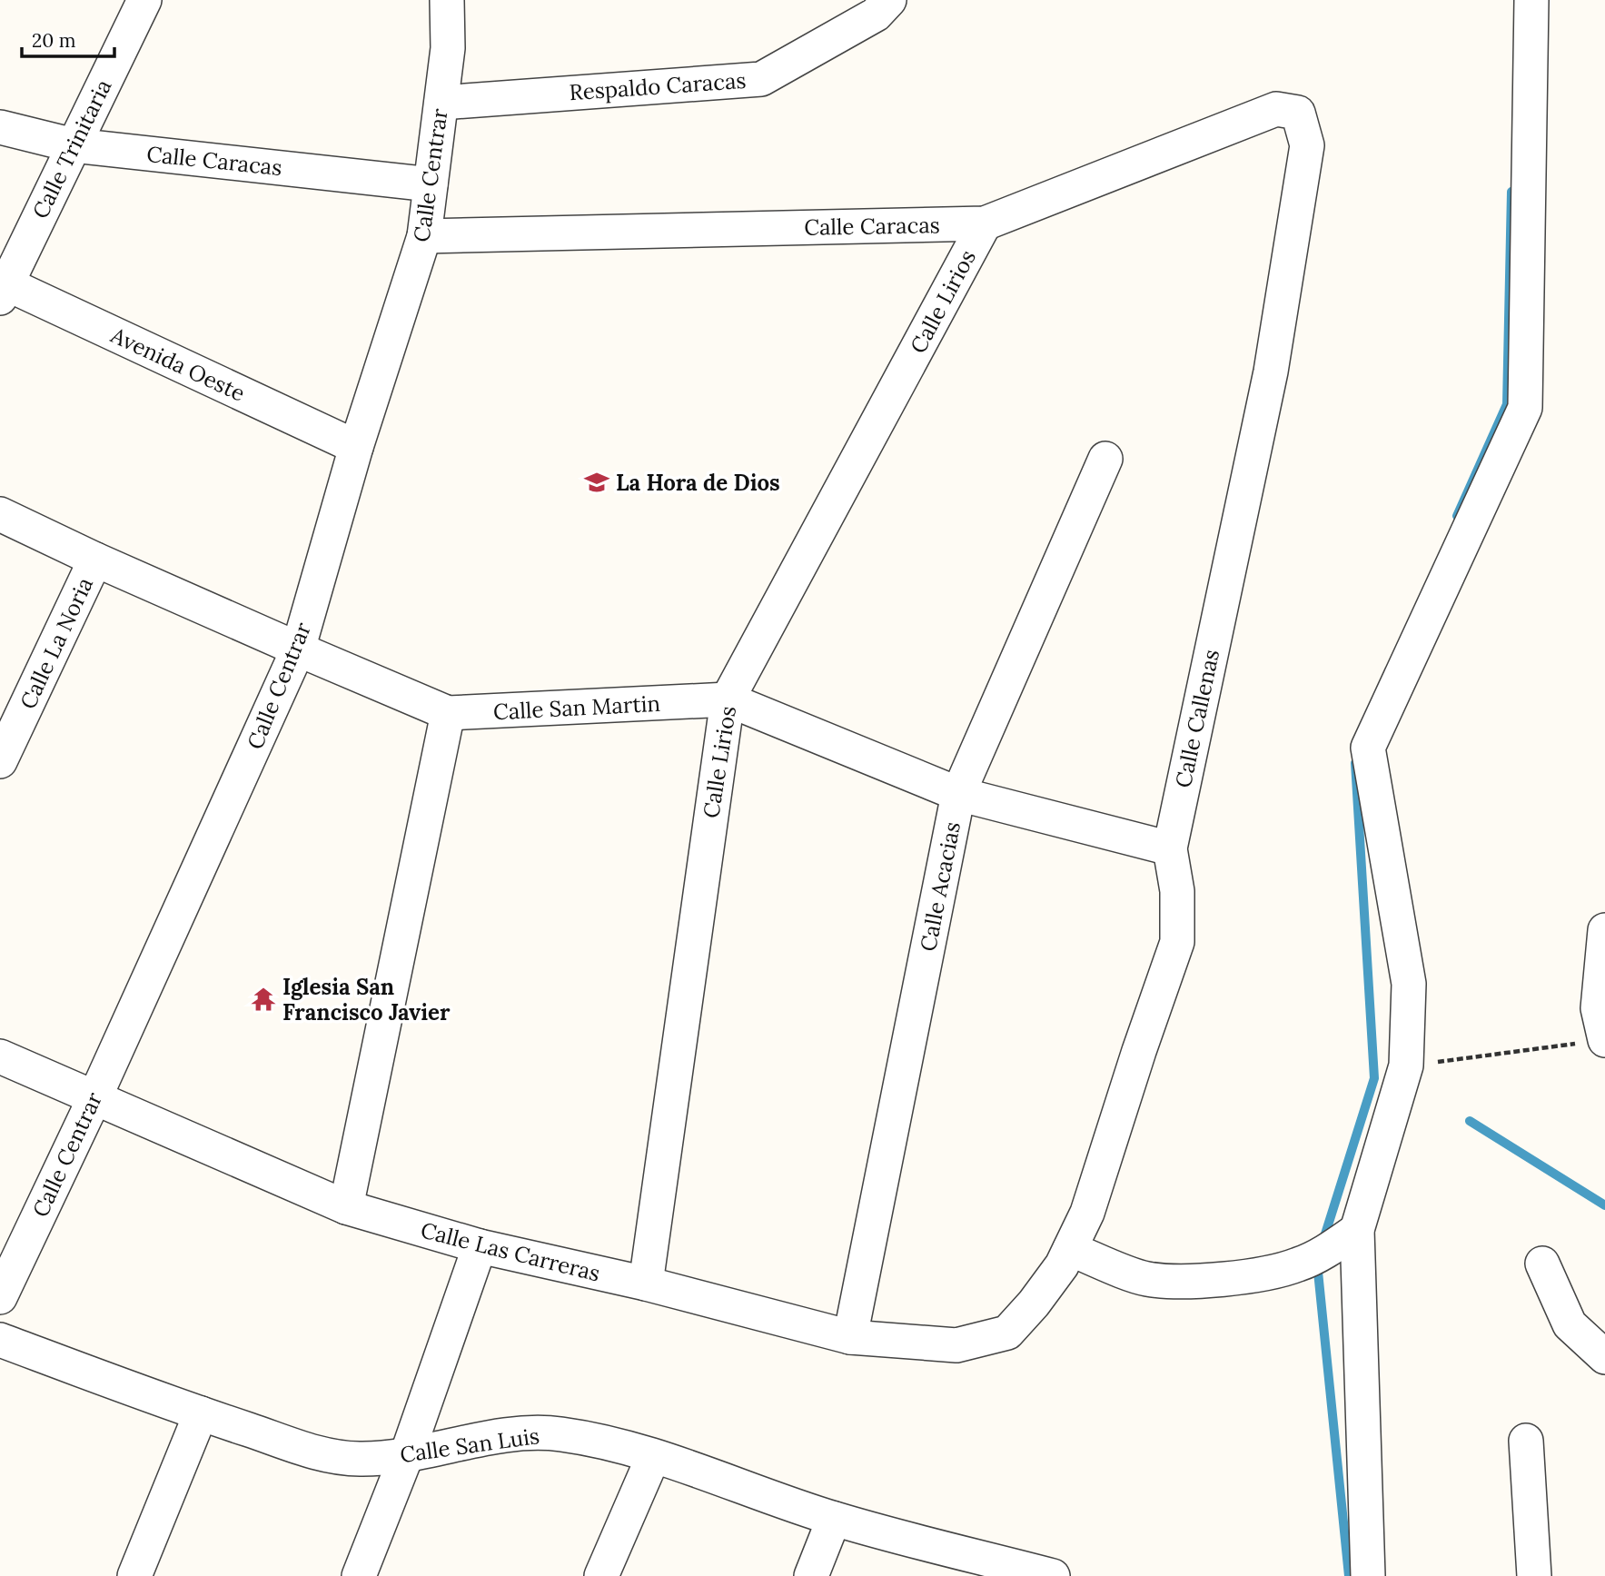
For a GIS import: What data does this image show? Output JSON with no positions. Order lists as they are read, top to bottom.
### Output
{
  "streets": {
    "street": [
      "Respaldo Caracas",
      "Calle Trinitaria",
      "Calle Caracas",
      "Calle Centrar",
      "Calle Lirios",
      "Avenida Oeste",
      "Calle La Noria",
      "Calle San Martin",
      "Calle Callenas",
      "Calle Acacias",
      "Calle Las Carreras",
      "Calle San Luis"
    ]
  },
  "crossings": [
    ["Respaldo Caracas", "Calle Centrar"],
    ["Calle Trinitaria", "Calle Caracas"],
    ["Calle Trinitaria", "Avenida Oeste"],
    ["Calle Caracas", "Calle Centrar"],
    ["Calle Caracas", "Calle Lirios"],
    ["Calle Caracas", "Calle Callenas"],
    ["Calle Centrar", "Avenida Oeste"],
    ["Calle Centrar", "Calle San Martin"],
    ["Calle Centrar", "Calle Las Carreras"],
    ["Calle Lirios", "Calle San Martin"],
    ["Calle Lirios", "Calle Las Carreras"],
    ["Calle La Noria", "Calle San Martin"],
    ["Calle San Martin", "Calle Callenas"],
    ["Calle San Martin", "Calle Acacias"],
    ["Calle Callenas", "Calle Las Carreras"],
    ["Calle Acacias", "Calle Las Carreras"]
  ],
  "places": {
    "school or university": ["La Hora de Dios"],
    "temple": ["Iglesia San Francisco Javier"]
  },
  "scale_bar": "20 m"
}
